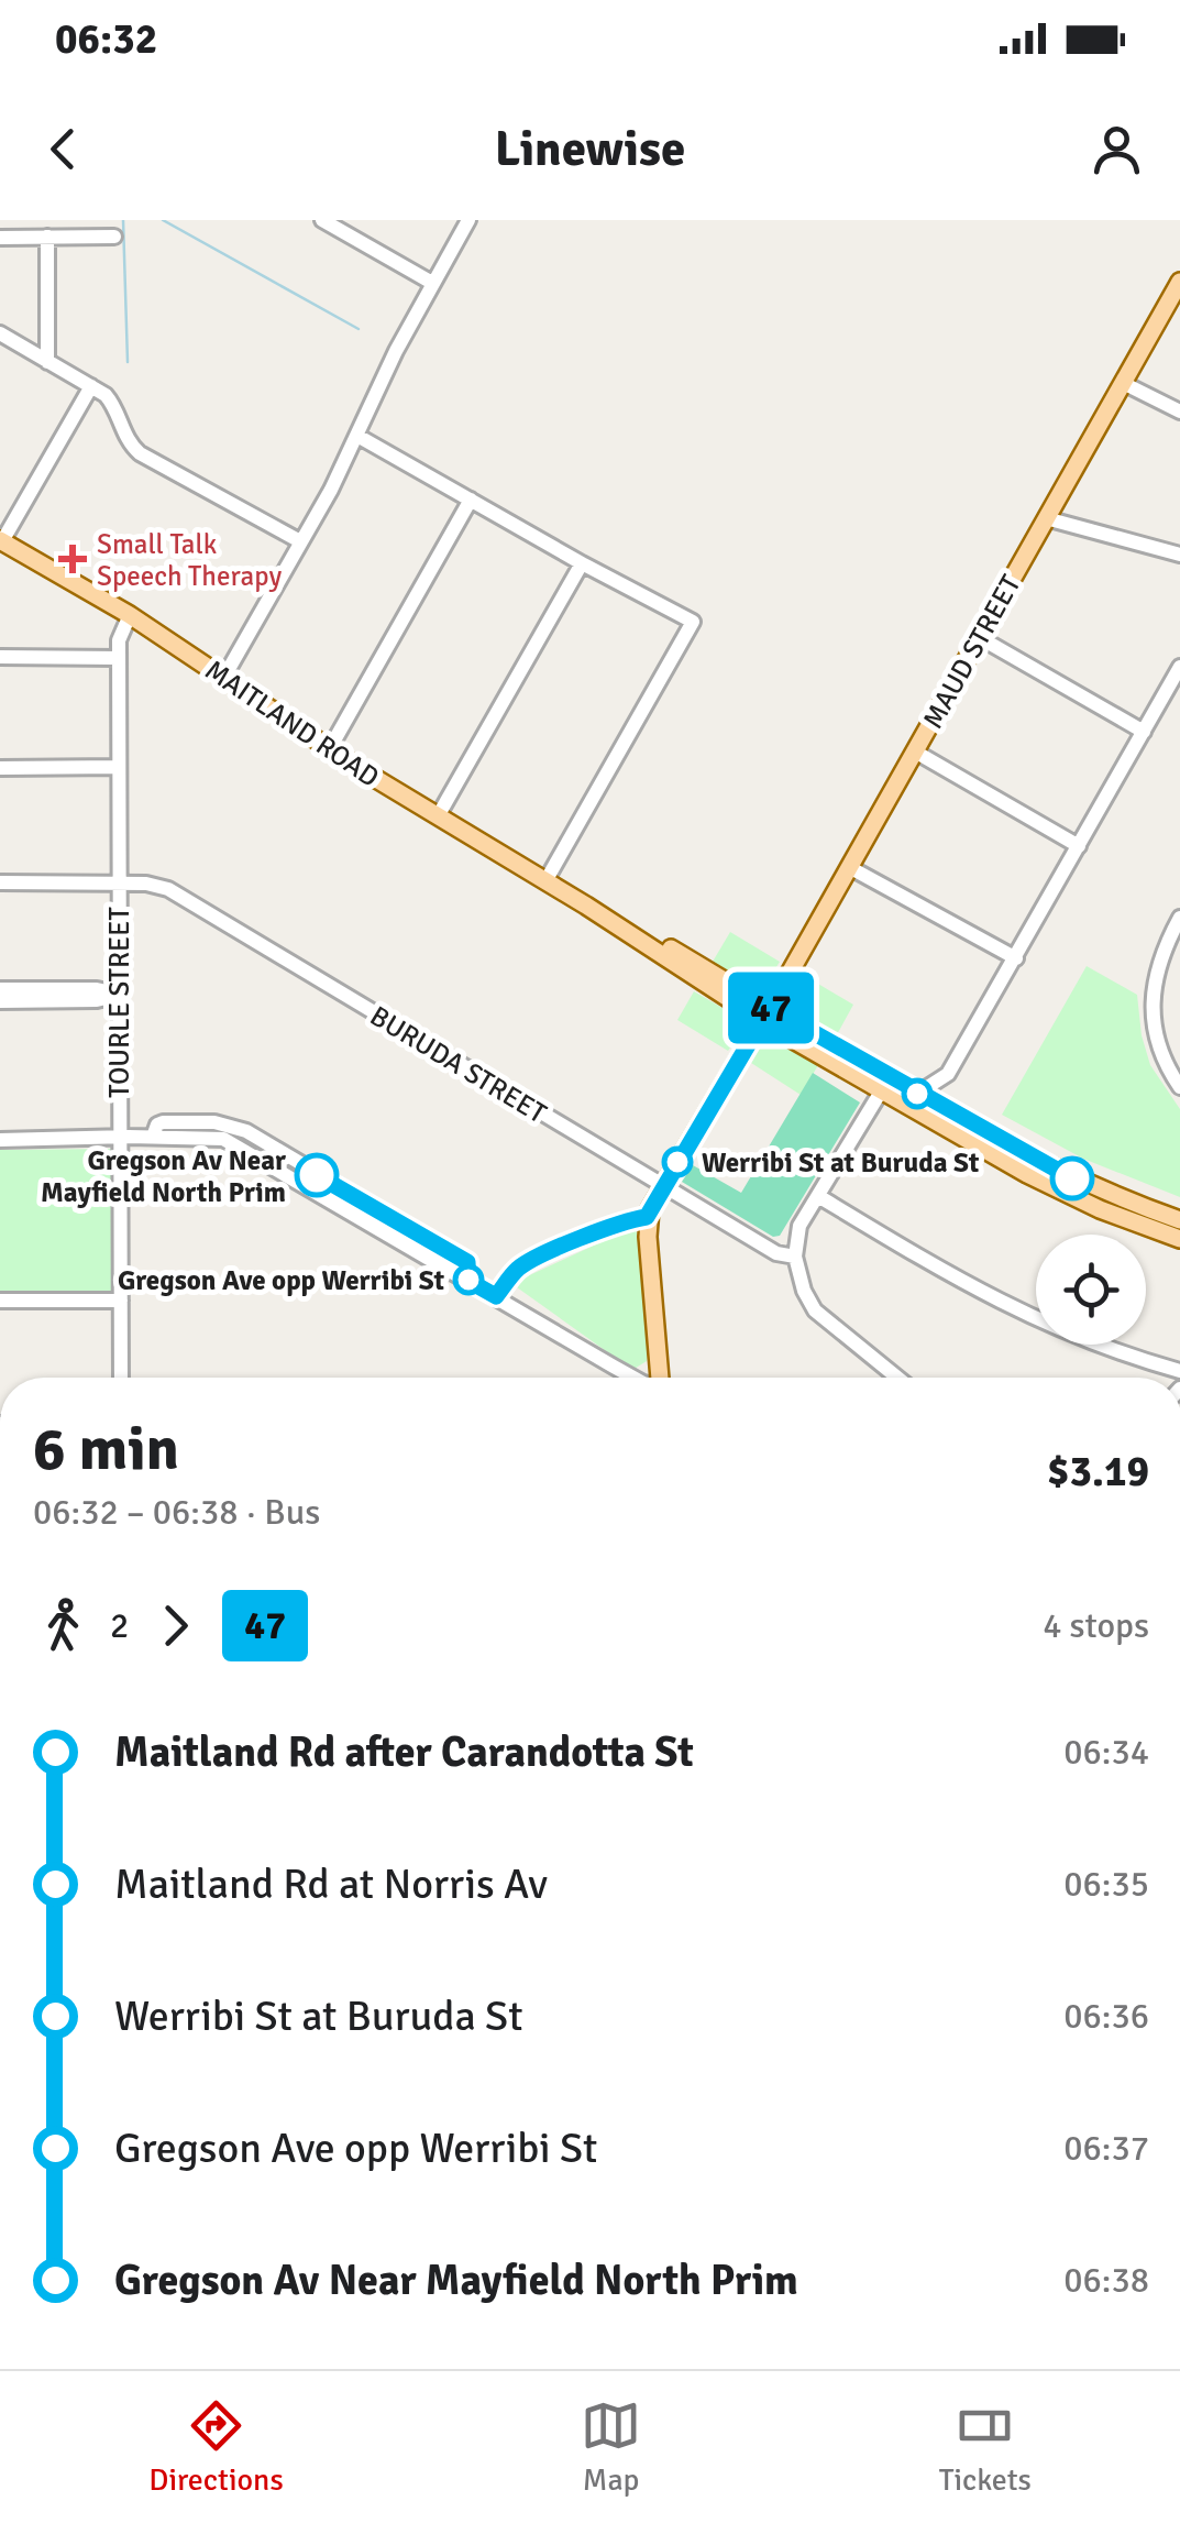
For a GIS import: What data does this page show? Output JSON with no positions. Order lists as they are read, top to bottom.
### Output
{
  "streets": {
    "main road": ["MAUD STREET", "MAITLAND ROAD"],
    "street": ["TOURLE STREET", "BURUDA STREET"]
  },
  "crossings": [
    ["MAUD STREET", "MAITLAND ROAD"],
    ["MAUD STREET", "BURUDA STREET"],
    ["MAITLAND ROAD", "TOURLE STREET"],
    ["TOURLE STREET", "BURUDA STREET"]
  ],
  "places": {
    "health": ["Small Talk Speech Therapy"],
    "other": ["Werribi St at Buruda St", "Gregson Av Near Mayfield North Prim", "Gregson Ave opp Werribi St"]
  },
  "lines": ["bus line 47"],
  "page": {
    "status": "06:32",
    "header": "Linewise",
    "on_map": "47",
    "heading": ["6 min", "06:32 – 06:38 · Bus", "$3.19"],
    "legs": ["2", "47", "4 stops"],
    "list": [
      {
        "name": "Maitland Rd after Carandotta St",
        "value": "06:34"
      },
      {
        "name": "Maitland Rd at Norris Av",
        "value": "06:35"
      },
      {
        "name": "Werribi St at Buruda St",
        "value": "06:36"
      },
      {
        "name": "Gregson Ave opp Werribi St",
        "value": "06:37"
      },
      {
        "name": "Gregson Av Near Mayfield North Prim",
        "value": "06:38"
      }
    ],
    "tabs": ["Directions", "Map", "Tickets"]
  }
}
